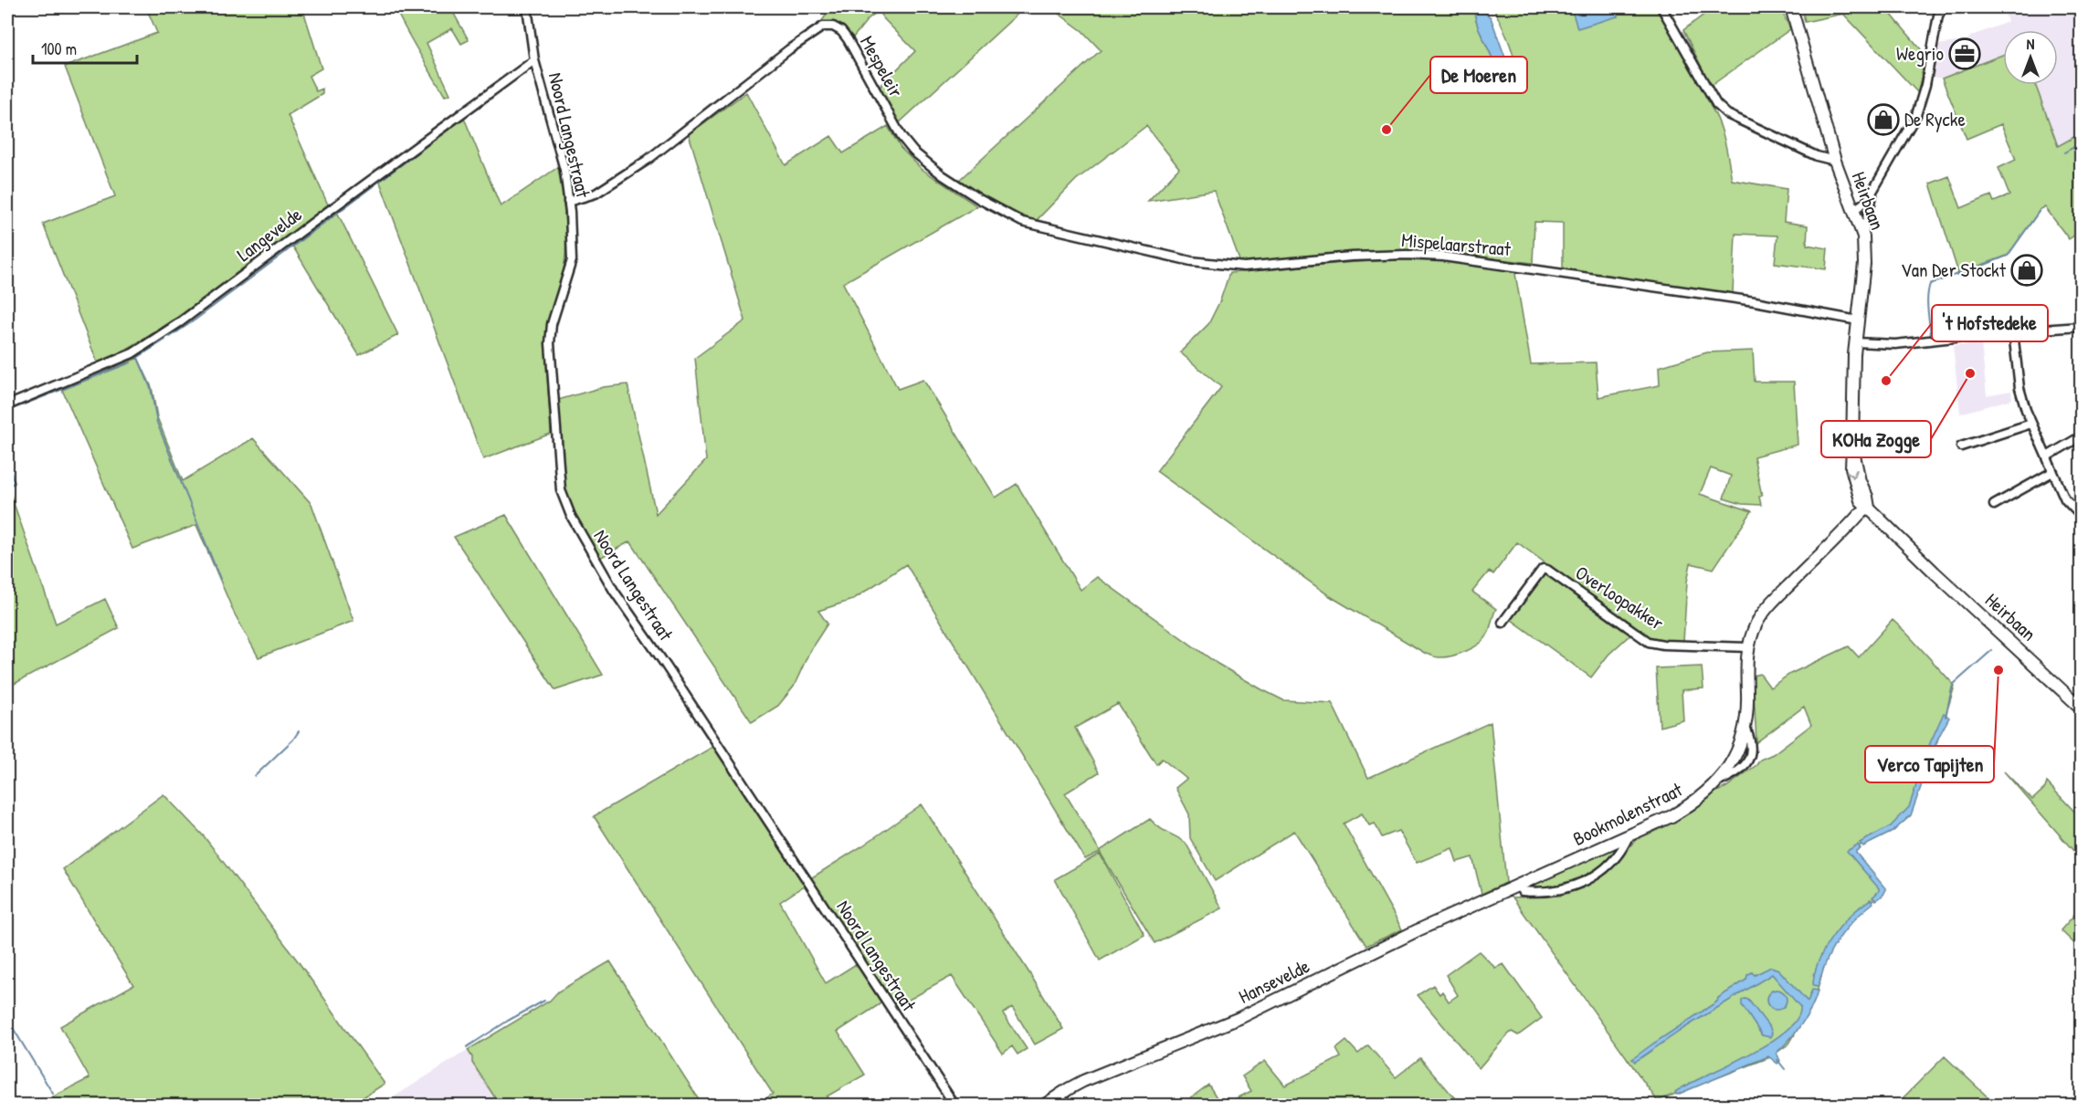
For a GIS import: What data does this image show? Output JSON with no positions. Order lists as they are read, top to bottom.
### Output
{
  "streets": {
    "street": [
      "Mespeleir",
      "Noord Langestraat",
      "Heirbaan",
      "Langevelde",
      "Mispelaarstraat",
      "Overloopakker",
      "Bookmolenstraat",
      "Hansevelde"
    ]
  },
  "crossings": [
    ["Mespeleir", "Noord Langestraat"],
    ["Mespeleir", "Mispelaarstraat"],
    ["Noord Langestraat", "Langevelde"],
    ["Heirbaan", "Mispelaarstraat"],
    ["Heirbaan", "Bookmolenstraat"],
    ["Overloopakker", "Bookmolenstraat"],
    ["Bookmolenstraat", "Hansevelde"]
  ],
  "places": {
    "office": ["Wegrio"],
    "shop": ["De Rycke", "Van Der Stockt"],
    "other": [
      "De Moeren",
      "KOHa Zogge",
      "'t Hofstedeke",
      "Verco Tapijten"
    ]
  },
  "scale_bar": "100 m",
  "north": "top"
}
